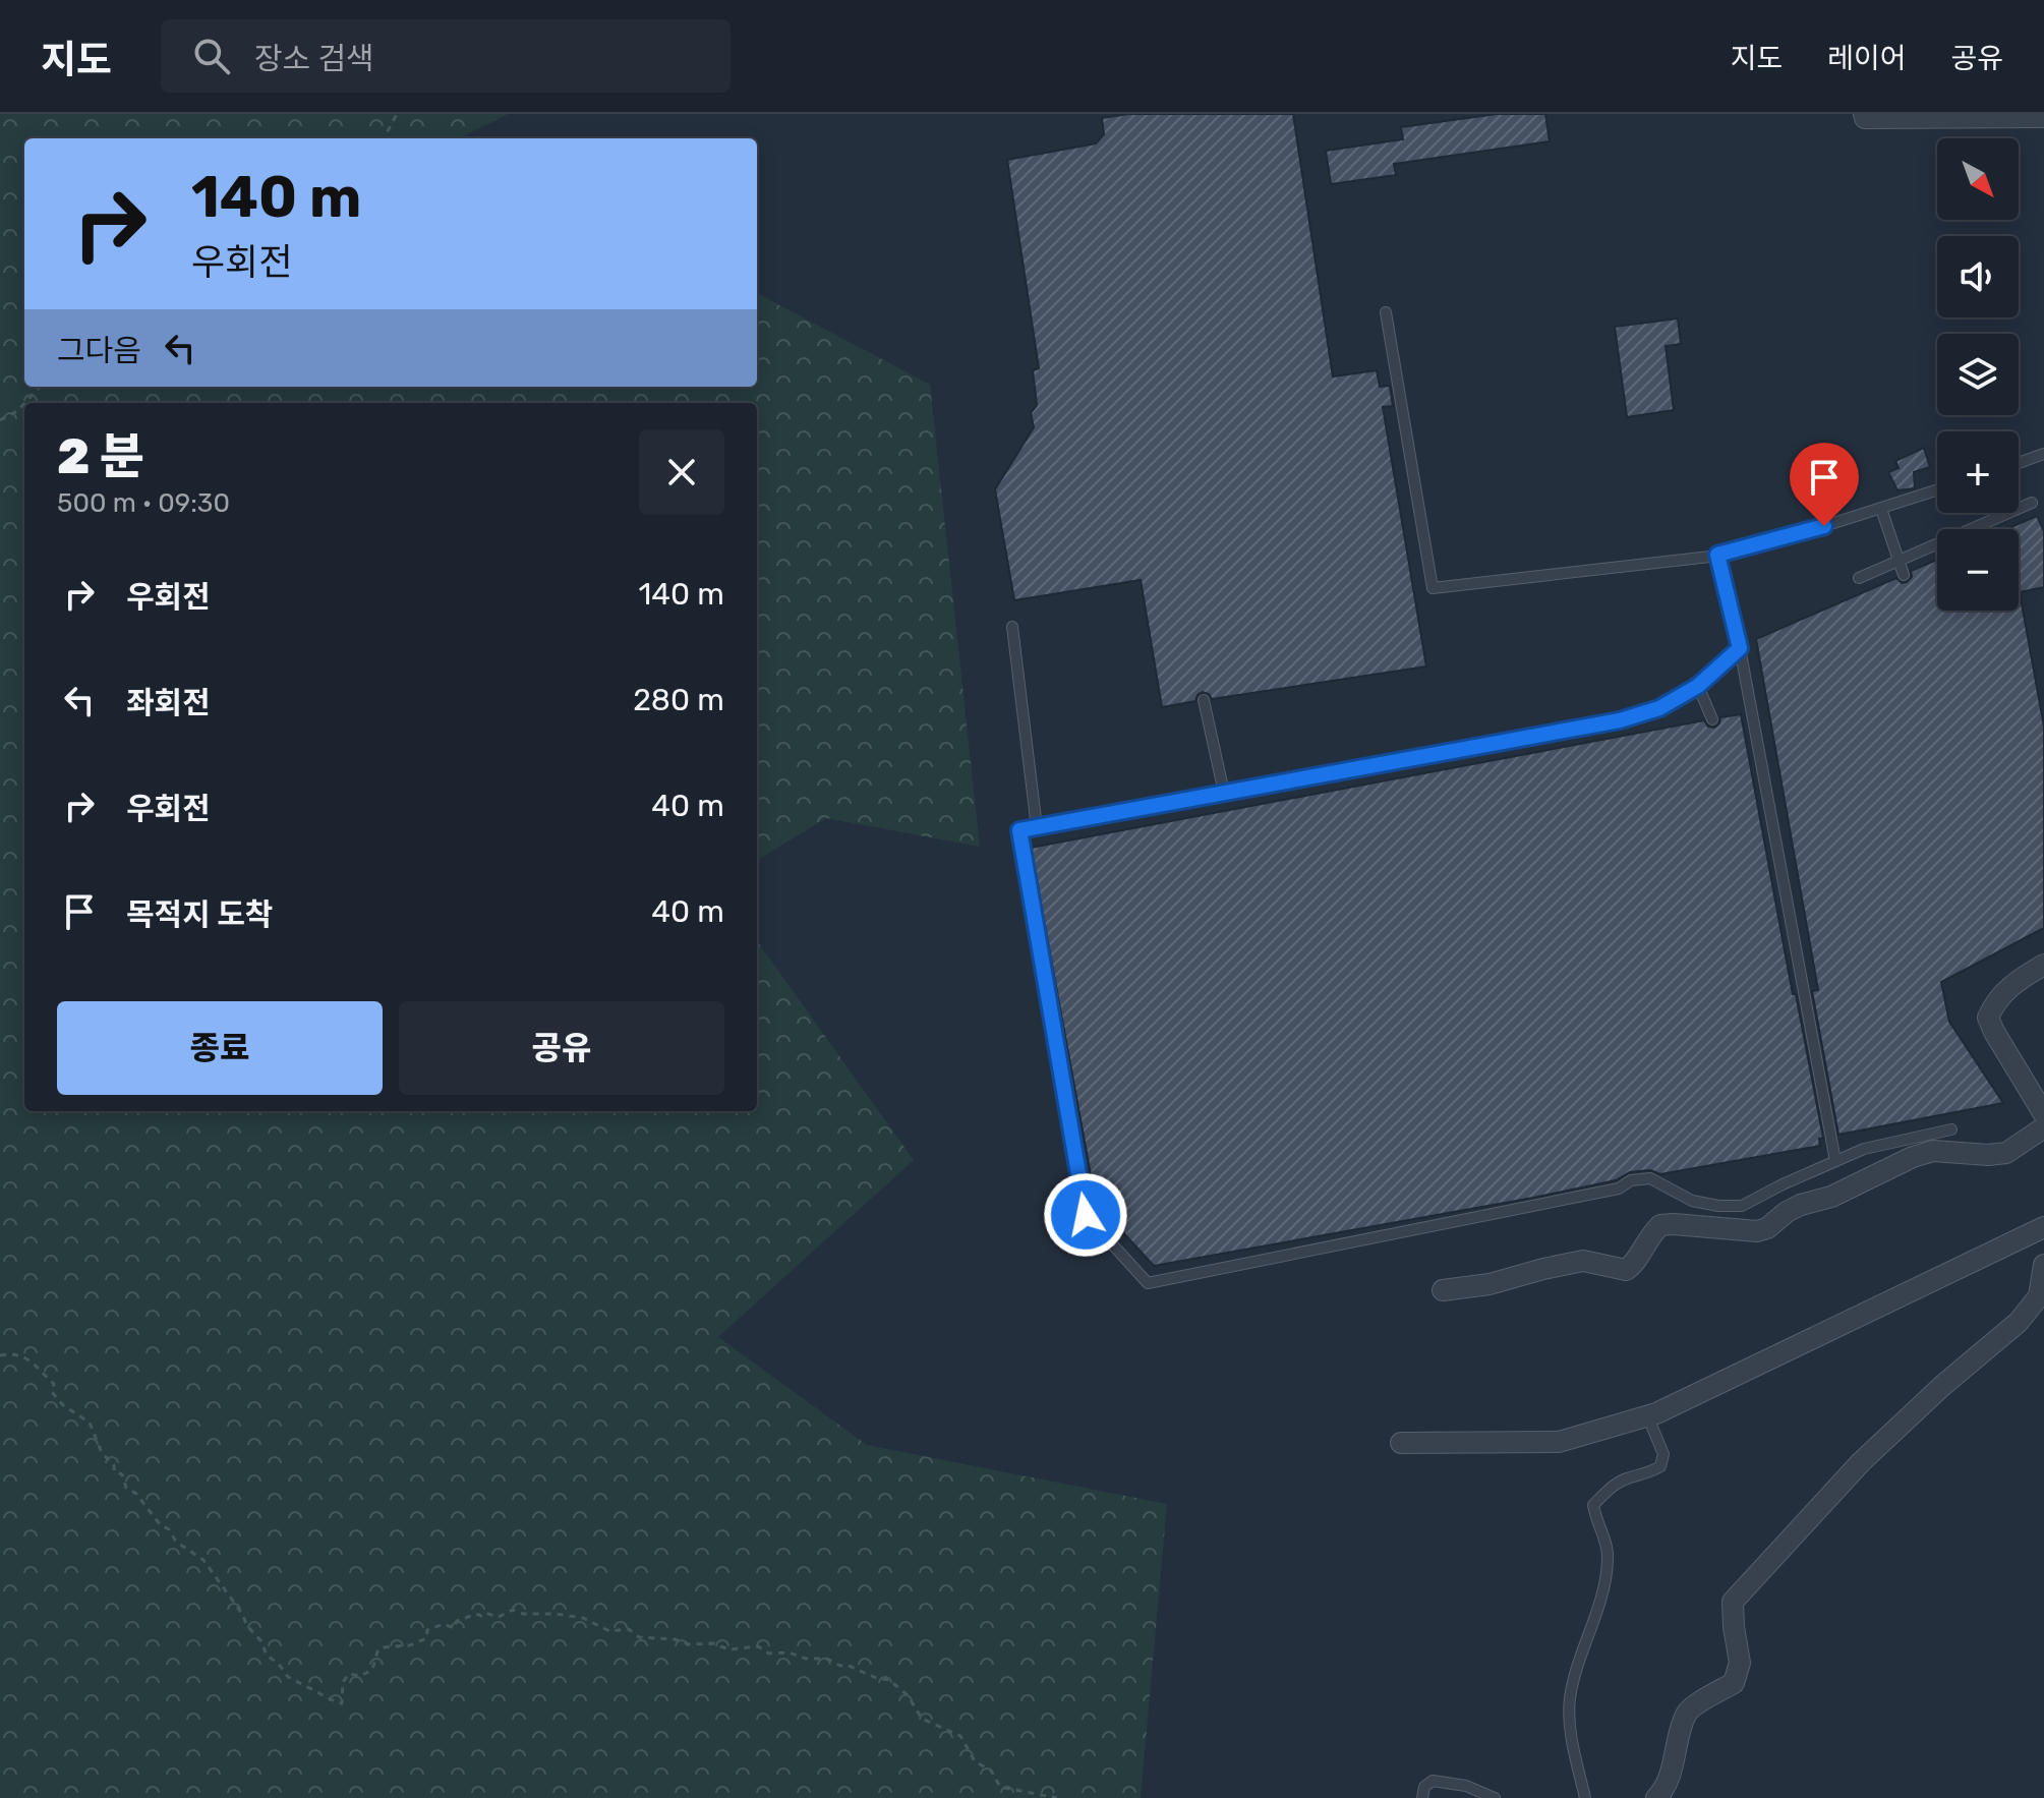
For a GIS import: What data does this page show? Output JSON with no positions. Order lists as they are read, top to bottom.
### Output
{
  "north": "bottom right",
  "page": {
    "header": "지도",
    "search": "장소 검색",
    "nav": ["지도", "레이어", "공유"],
    "map_buttons": ["+", "−"],
    "turn": ["140 m", "우회전"],
    "then": "그다음",
    "heading": ["2 분", "500 m · 09:30"],
    "list": [
      {
        "name": "우회전",
        "value": "140 m"
      },
      {
        "name": "좌회전",
        "value": "280 m"
      },
      {
        "name": "우회전",
        "value": "40 m"
      },
      {
        "name": "목적지 도착",
        "value": "40 m"
      }
    ],
    "buttons": ["종료", "공유"]
  }
}
